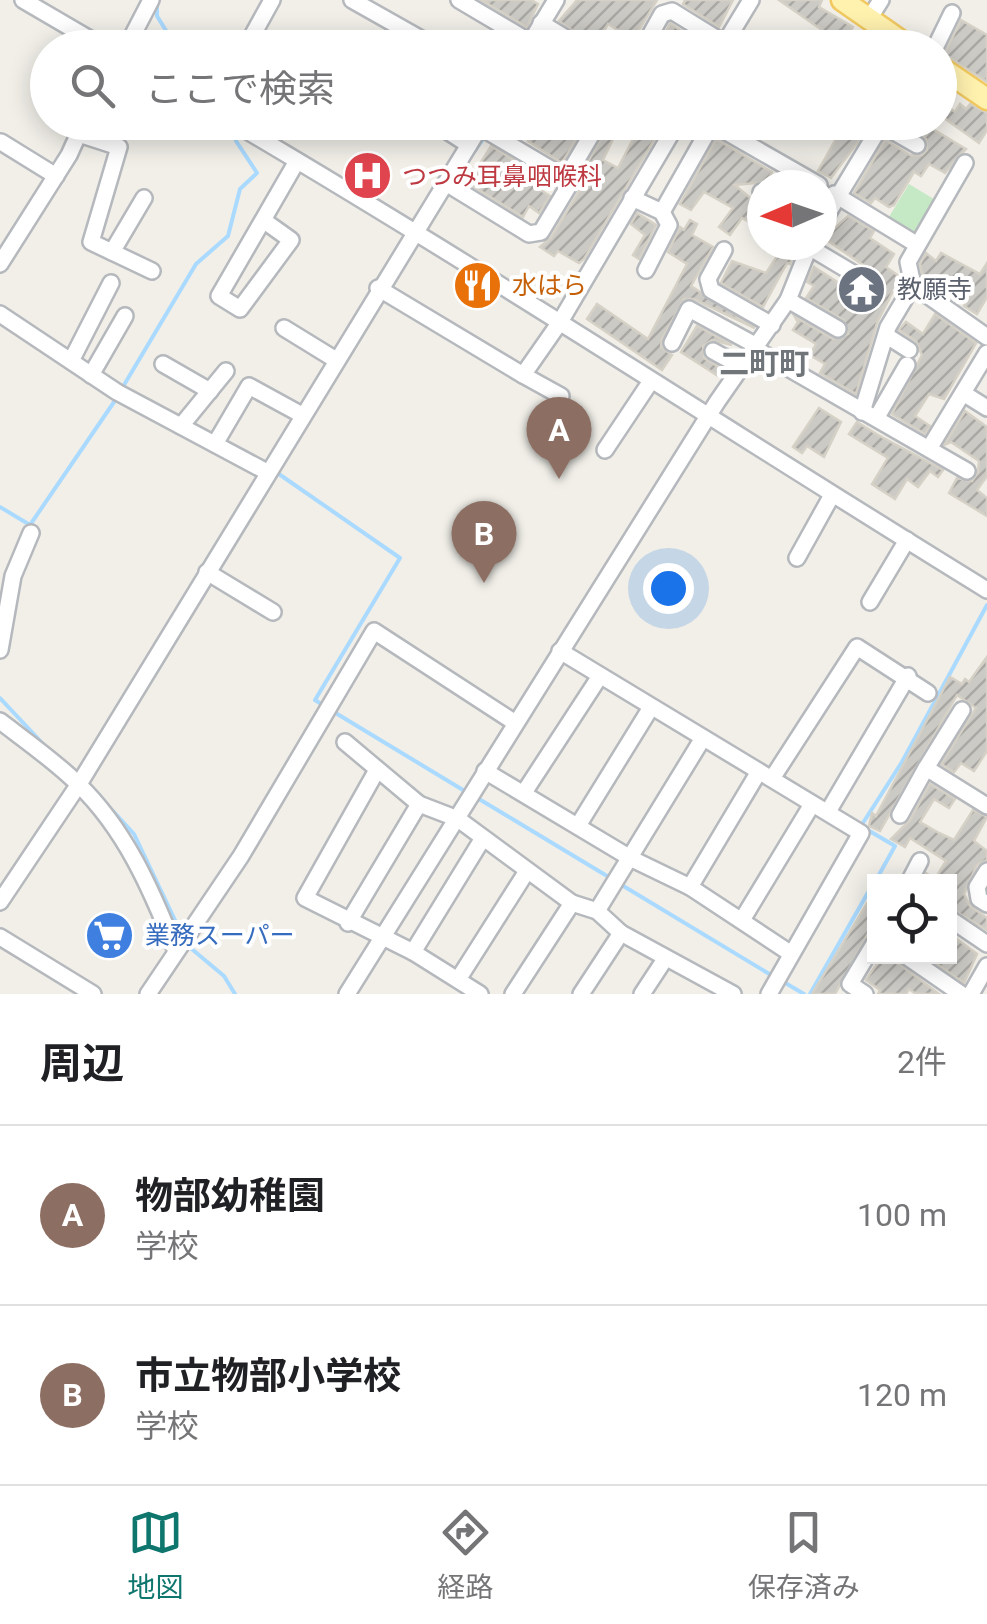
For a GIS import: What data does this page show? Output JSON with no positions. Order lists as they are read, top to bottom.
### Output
{
  "districts": ["二町町"],
  "places": {
    "hospital": ["つつみ耳鼻咽喉科"],
    "restaurant": ["水はら"],
    "temple": ["教願寺"],
    "supermarket": ["業務スーパー"]
  },
  "north": "left",
  "page": {
    "search": "ここで検索",
    "pins": ["A", "B"],
    "heading": ["周辺", "2件"],
    "list": [
      {
        "mark": "A",
        "name": "物部幼稚園",
        "note": "学校",
        "value": "100 m"
      },
      {
        "mark": "B",
        "name": "市立物部小学校",
        "note": "学校",
        "value": "120 m"
      }
    ],
    "nav": ["地図", "経路", "保存済み"]
  }
}
